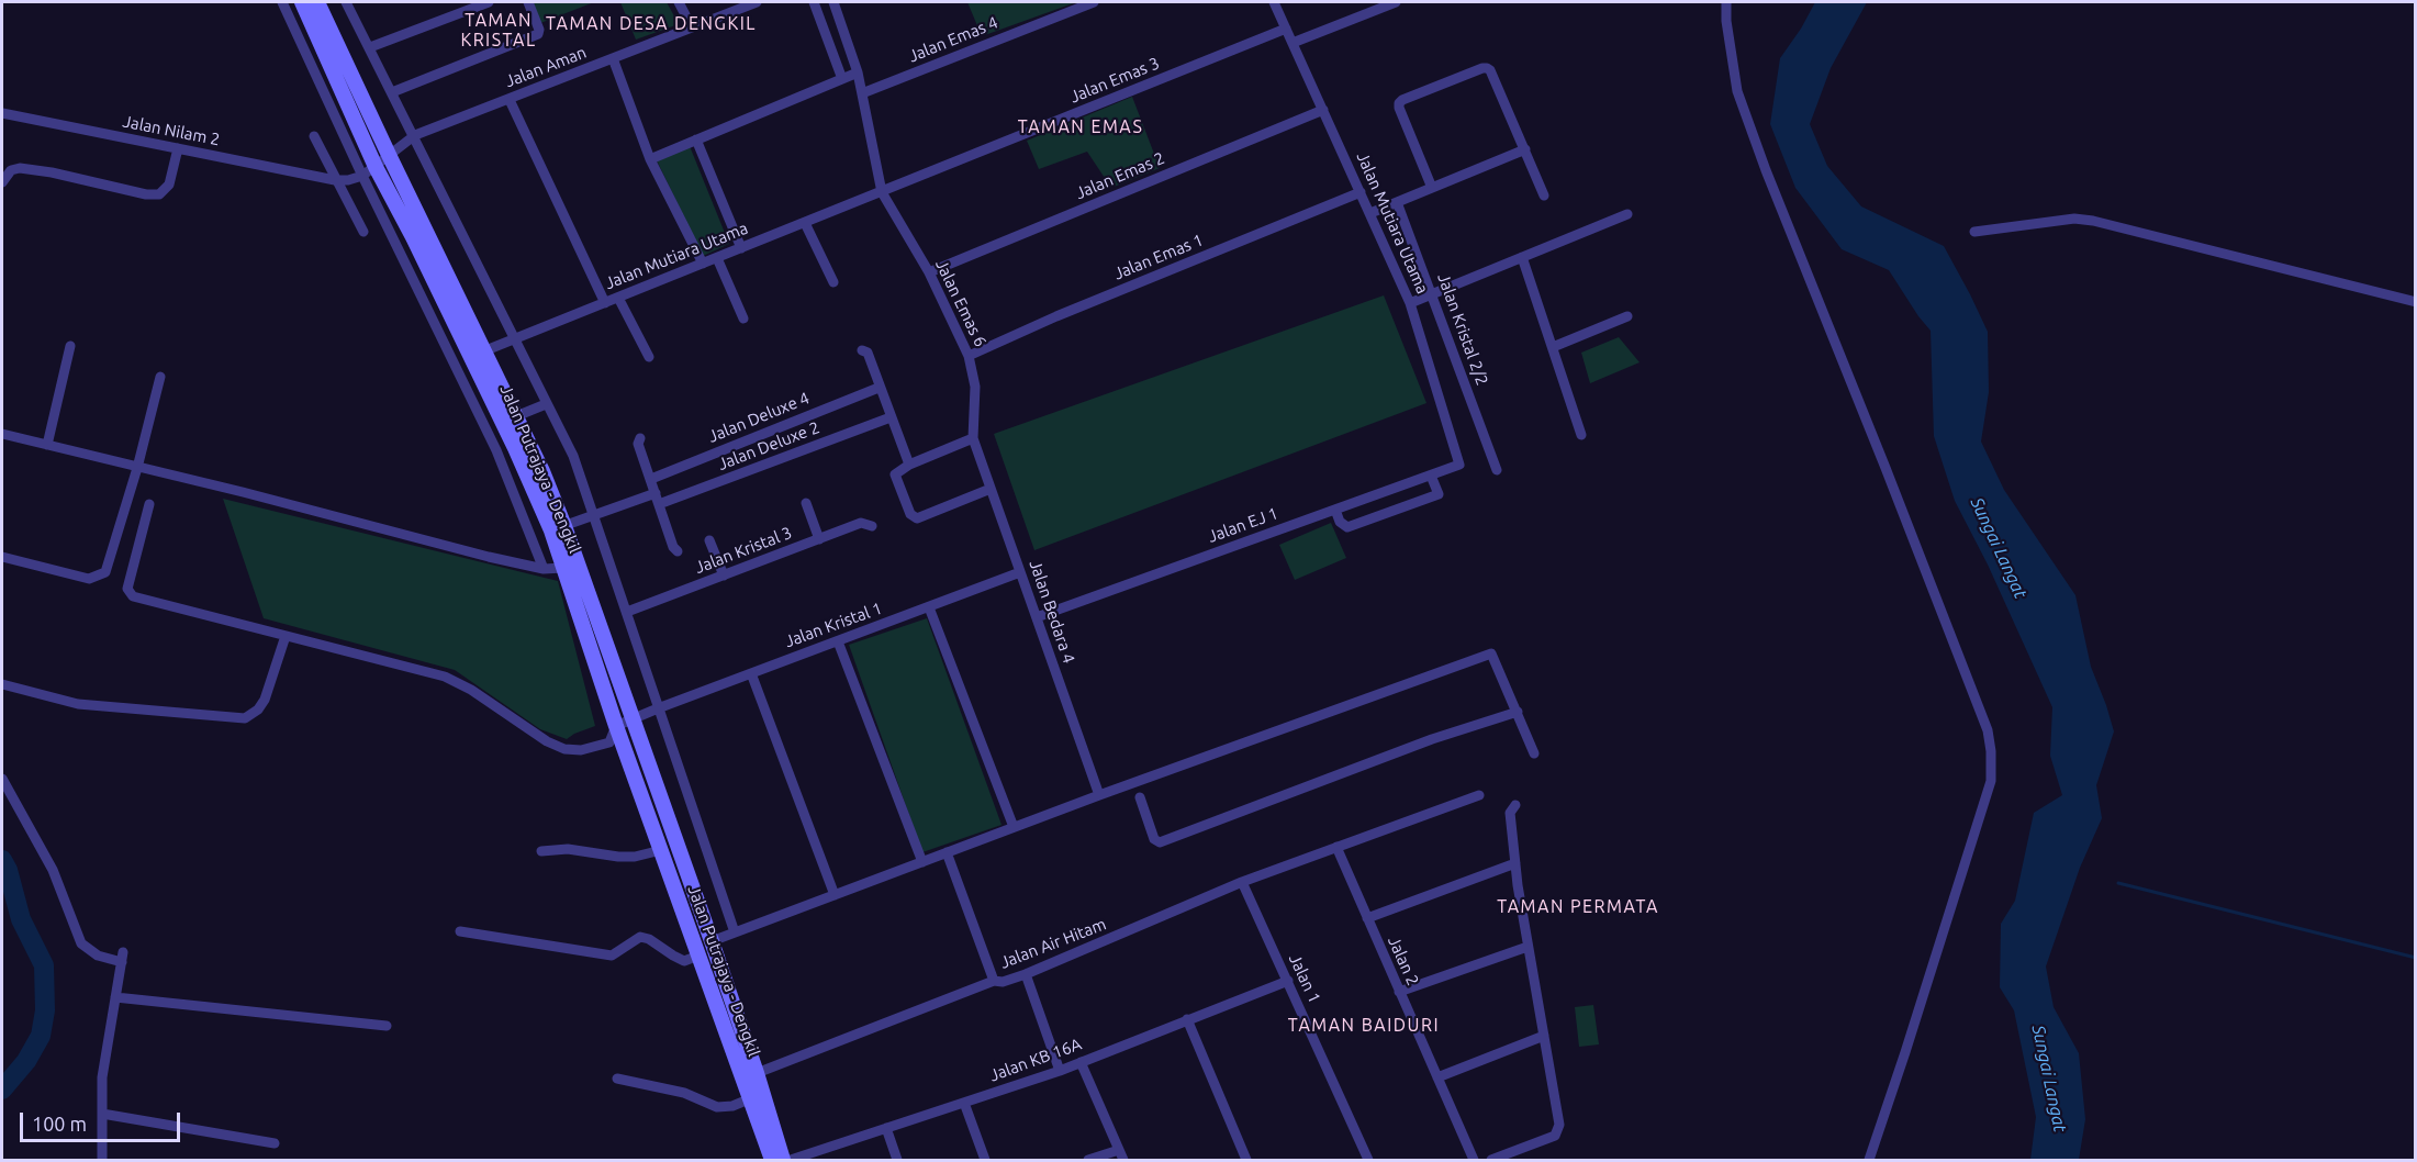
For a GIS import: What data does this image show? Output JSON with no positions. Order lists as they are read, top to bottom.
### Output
{
  "streets": {
    "main road": ["Jalan Putrajaya - Dengkil"],
    "street": [
      "Jalan Emas 4",
      "Jalan Aman",
      "Jalan Emas 3",
      "Jalan Nilam 2",
      "Jalan Emas 2",
      "Jalan Mutiara Utama",
      "Jalan Emas 1",
      "Jalan Emas 6",
      "Jalan Kristal 2/2",
      "Jalan Deluxe 4",
      "Jalan Deluxe 2",
      "Jalan EJ 1",
      "Jalan Kristal 3",
      "Jalan Bedara 4",
      "Jalan Kristal 1",
      "Jalan Air Hitam",
      "Jalan 2",
      "Jalan 1",
      "Jalan KB 16A"
    ]
  },
  "crossings": [
    ["Jalan Emas 4", "Jalan Emas 6"],
    ["Jalan Aman", "Jalan Putrajaya - Dengkil"],
    ["Jalan Emas 3", "Jalan Mutiara Utama"],
    ["Jalan Emas 3", "Jalan Emas 6"],
    ["Jalan Emas 2", "Jalan Mutiara Utama"],
    ["Jalan Emas 2", "Jalan Emas 6"],
    ["Jalan Mutiara Utama", "Jalan Emas 1"],
    ["Jalan Mutiara Utama", "Jalan Emas 6"],
    ["Jalan Mutiara Utama", "Jalan Putrajaya - Dengkil"],
    ["Jalan Mutiara Utama", "Jalan EJ 1"],
    ["Jalan Emas 1", "Jalan Emas 6"],
    ["Jalan Emas 6", "Jalan Bedara 4"],
    ["Jalan Putrajaya - Dengkil", "Jalan Kristal 1"],
    ["Jalan Putrajaya - Dengkil", "Jalan Air Hitam"],
    ["Jalan EJ 1", "Jalan Bedara 4"],
    ["Jalan Bedara 4", "Jalan Kristal 1"],
    ["Jalan Air Hitam", "Jalan 2"],
    ["Jalan Air Hitam", "Jalan 1"],
    ["Jalan 1", "Jalan KB 16A"]
  ],
  "districts": [
    "TAMAN KRISTAL",
    "TAMAN DESA DENGKIL",
    "TAMAN EMAS",
    "TAMAN PERMATA",
    "TAMAN BAIDURI"
  ],
  "water": ["Sungai Langat"],
  "scale_bar": "100 m"
}
